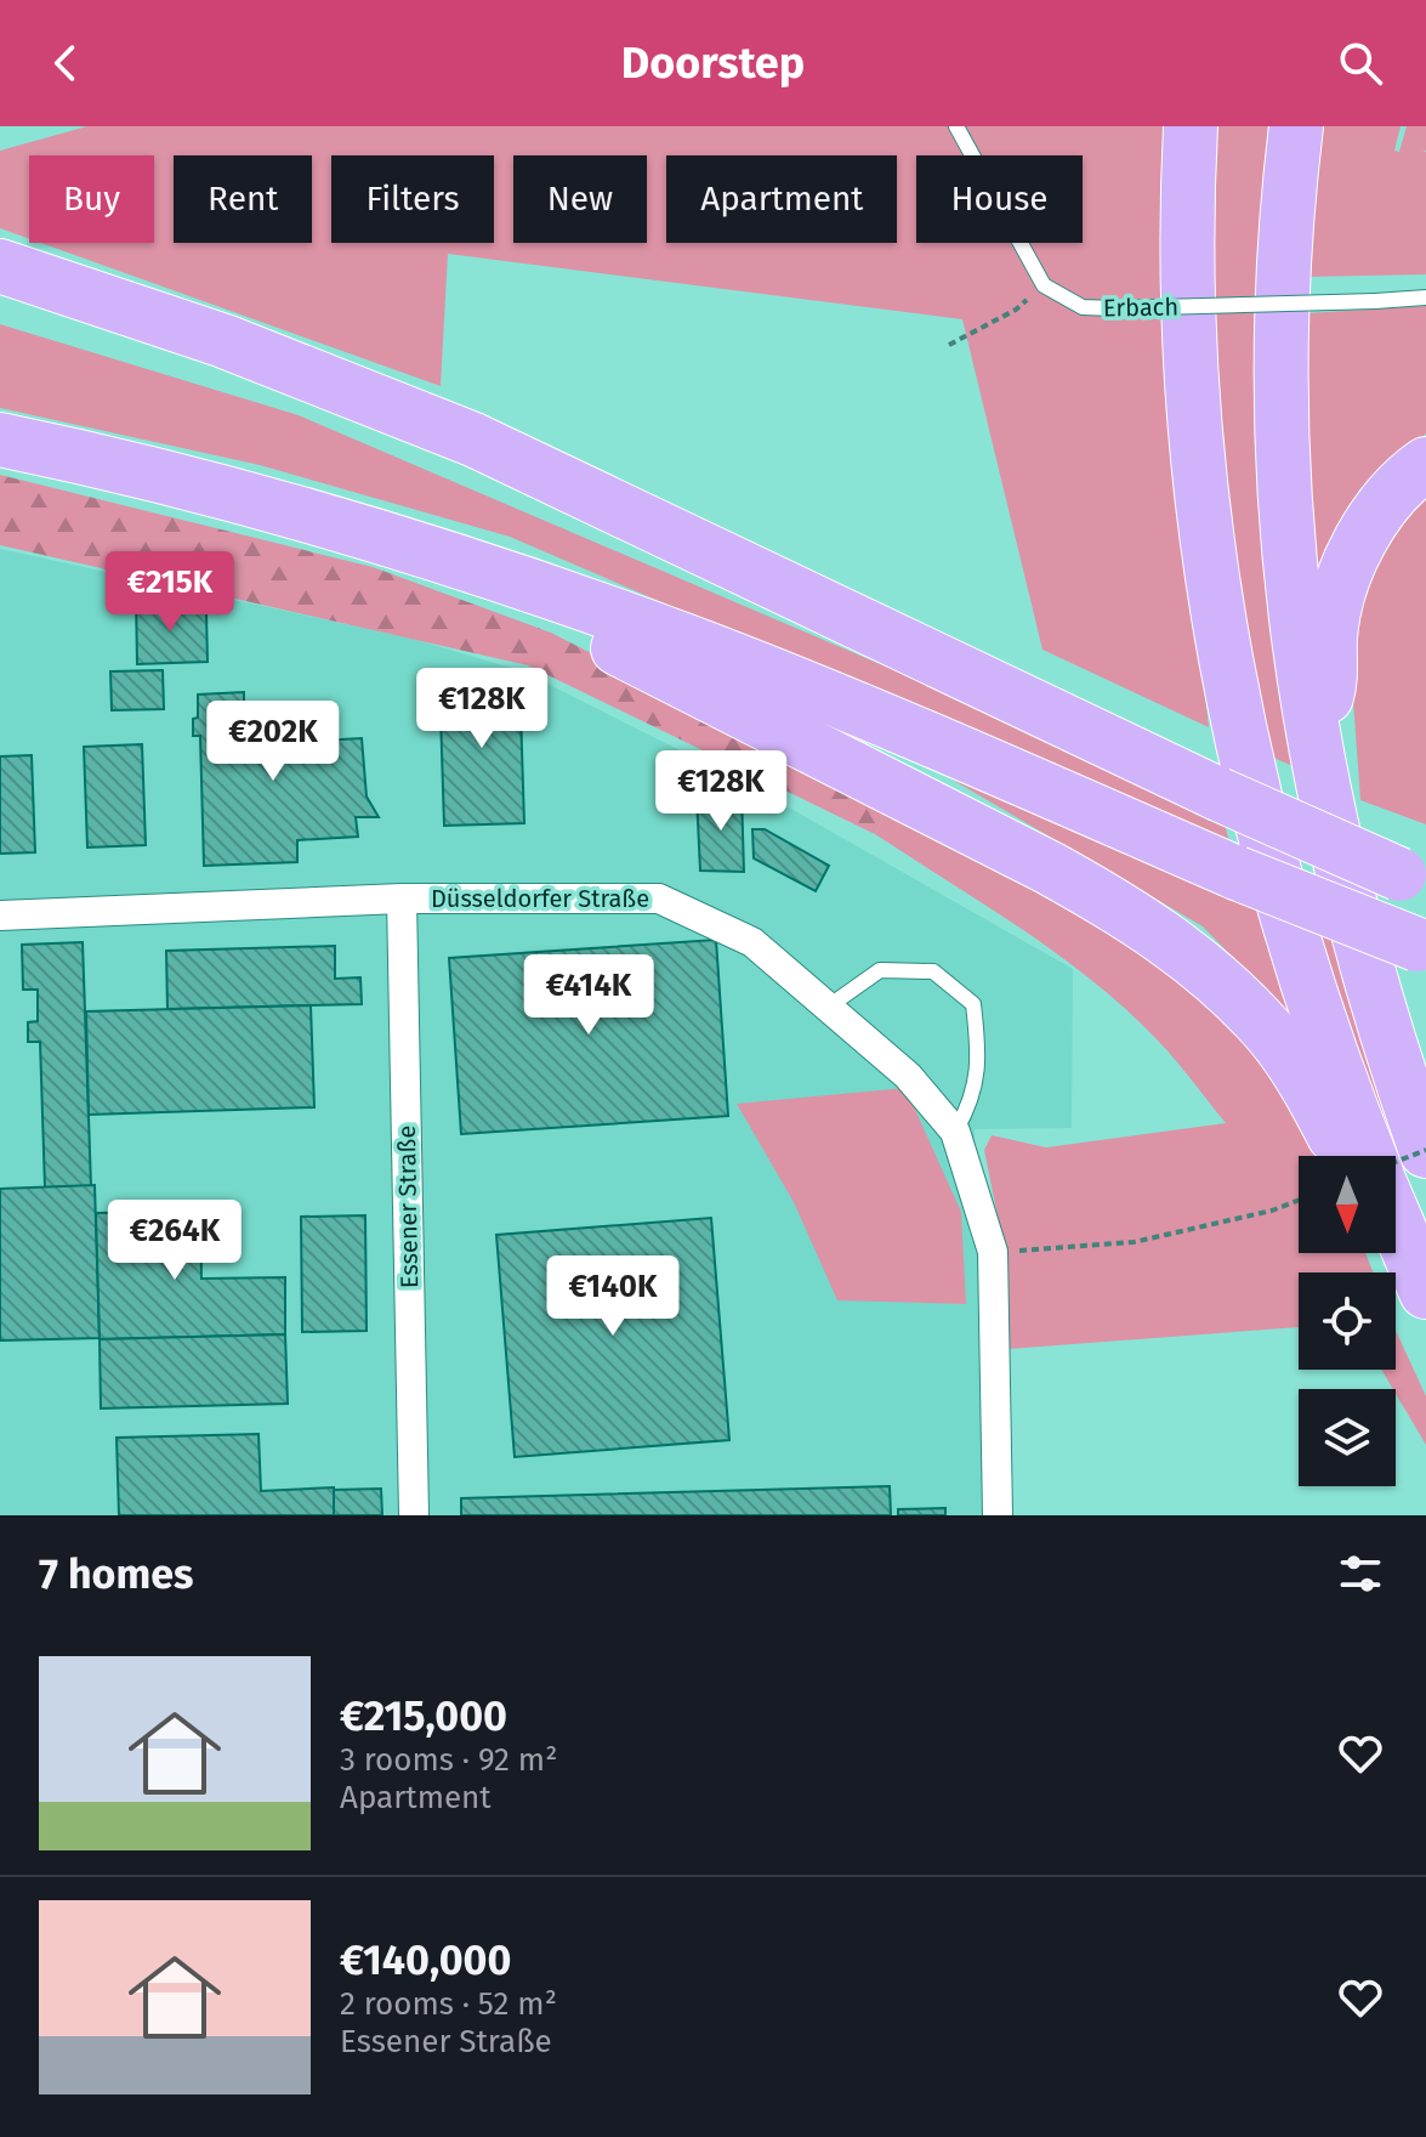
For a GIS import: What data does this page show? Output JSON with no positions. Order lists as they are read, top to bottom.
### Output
{
  "streets": {
    "street": ["Düsseldorfer Straße", "Essener Straße"],
    "lane": ["Erbach"]
  },
  "crossings": [
    ["Düsseldorfer Straße", "Essener Straße"]
  ],
  "north": "bottom",
  "page": {
    "header": "Doorstep",
    "chip": [
      "Buy",
      "Rent",
      "Filters",
      "New",
      "Apartment",
      "House"
    ],
    "price": [
      "€215K",
      "€128K",
      "€202K",
      "€128K",
      "€414K",
      "€264K",
      "€140K"
    ],
    "heading": "7 homes",
    "list": [
      {
        "name": "€215,000",
        "note": "3 rooms · 92 m² · Apartment"
      },
      {
        "name": "€140,000",
        "note": "2 rooms · 52 m² · Essener Straße"
      }
    ]
  }
}
